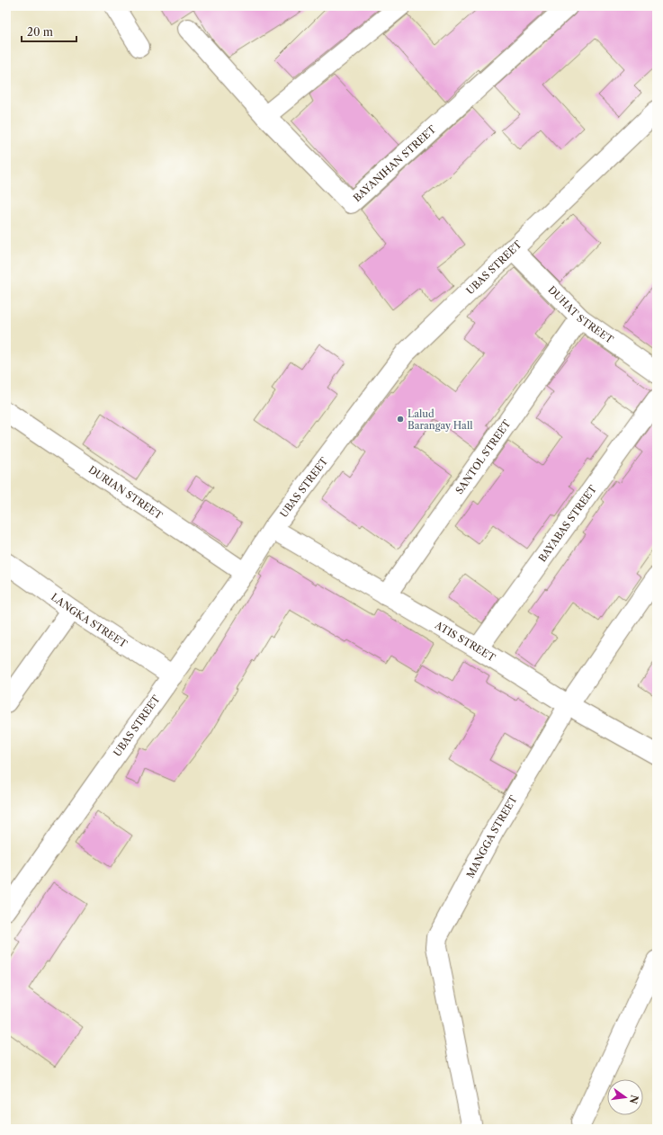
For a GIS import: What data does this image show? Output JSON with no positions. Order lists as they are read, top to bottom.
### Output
{
  "streets": {
    "street": [
      "BAYANIHAN STREET",
      "UBAS STREET",
      "DUHAT STREET",
      "SANTOL STREET",
      "DURIAN STREET",
      "BAYABAS STREET",
      "LANGKA STREET",
      "ATIS STREET",
      "MANGGA STREET"
    ]
  },
  "crossings": [
    ["UBAS STREET", "DUHAT STREET"],
    ["UBAS STREET", "DURIAN STREET"],
    ["UBAS STREET", "LANGKA STREET"],
    ["UBAS STREET", "ATIS STREET"],
    ["DUHAT STREET", "SANTOL STREET"],
    ["SANTOL STREET", "ATIS STREET"],
    ["BAYABAS STREET", "ATIS STREET"],
    ["ATIS STREET", "MANGGA STREET"]
  ],
  "places": ["Lalud Barangay Hall"],
  "scale_bar": "20 m",
  "north": "right"
}
